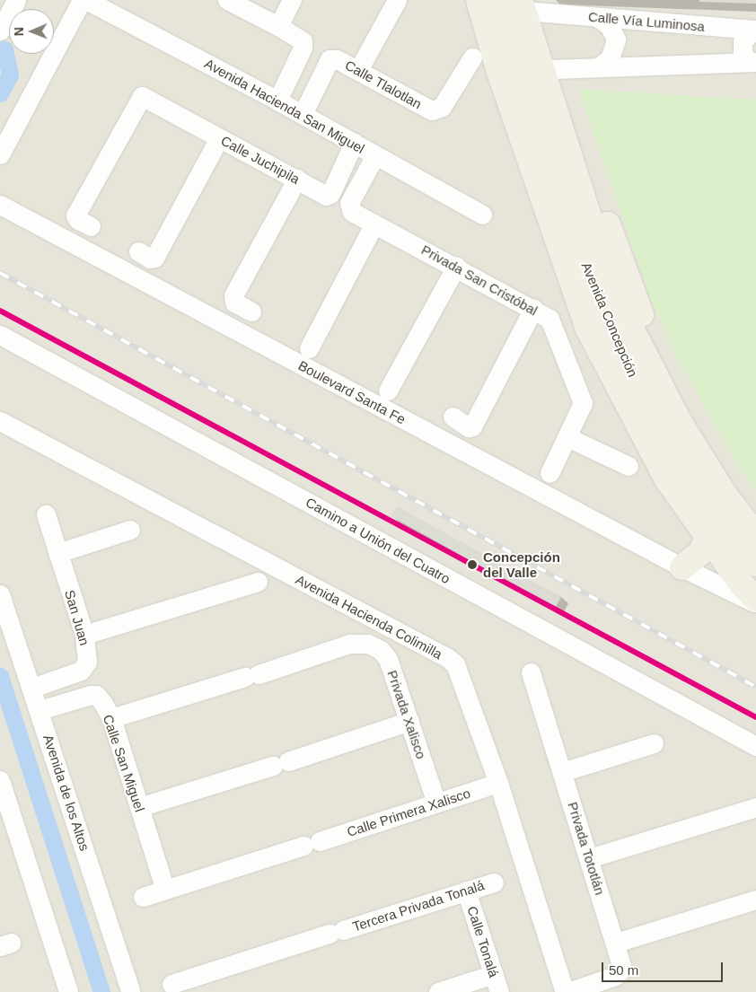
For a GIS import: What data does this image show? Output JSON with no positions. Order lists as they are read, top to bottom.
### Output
{
  "streets": {
    "main road": ["Avenida Concepción"],
    "street": [
      "Calle Vía Luminosa",
      "Calle Tlalotlan",
      "Avenida Hacienda San Miguel",
      "Calle Juchipila",
      "Privada San Cristóbal",
      "Boulevard Santa Fe",
      "Camino a Unión del Cuatro",
      "Avenida Hacienda Colimilla",
      "San Juan",
      "Privada Xalisco",
      "Calle San Miguel",
      "Avenida de los Altos",
      "Calle Primera Xalisco",
      "Privada Tototlán",
      "Tercera Privada Tonalá",
      "Calle Tonalá"
    ]
  },
  "crossings": [
    ["Calle Vía Luminosa", "Avenida Concepción"],
    ["Calle Tlalotlan", "Avenida Hacienda San Miguel"],
    ["Avenida Hacienda San Miguel", "Calle Juchipila"],
    ["Avenida Hacienda San Miguel", "Privada San Cristóbal"],
    ["Avenida Hacienda Colimilla", "Calle Primera Xalisco"],
    ["San Juan", "Avenida de los Altos"],
    ["Privada Xalisco", "Calle San Miguel"],
    ["Privada Xalisco", "Calle Primera Xalisco"],
    ["Calle San Miguel", "Avenida de los Altos"],
    ["Calle San Miguel", "Calle Primera Xalisco"],
    ["Tercera Privada Tonalá", "Calle Tonalá"]
  ],
  "places": ["Concepción del Valle"],
  "scale_bar": "50 m",
  "north": "left"
}
